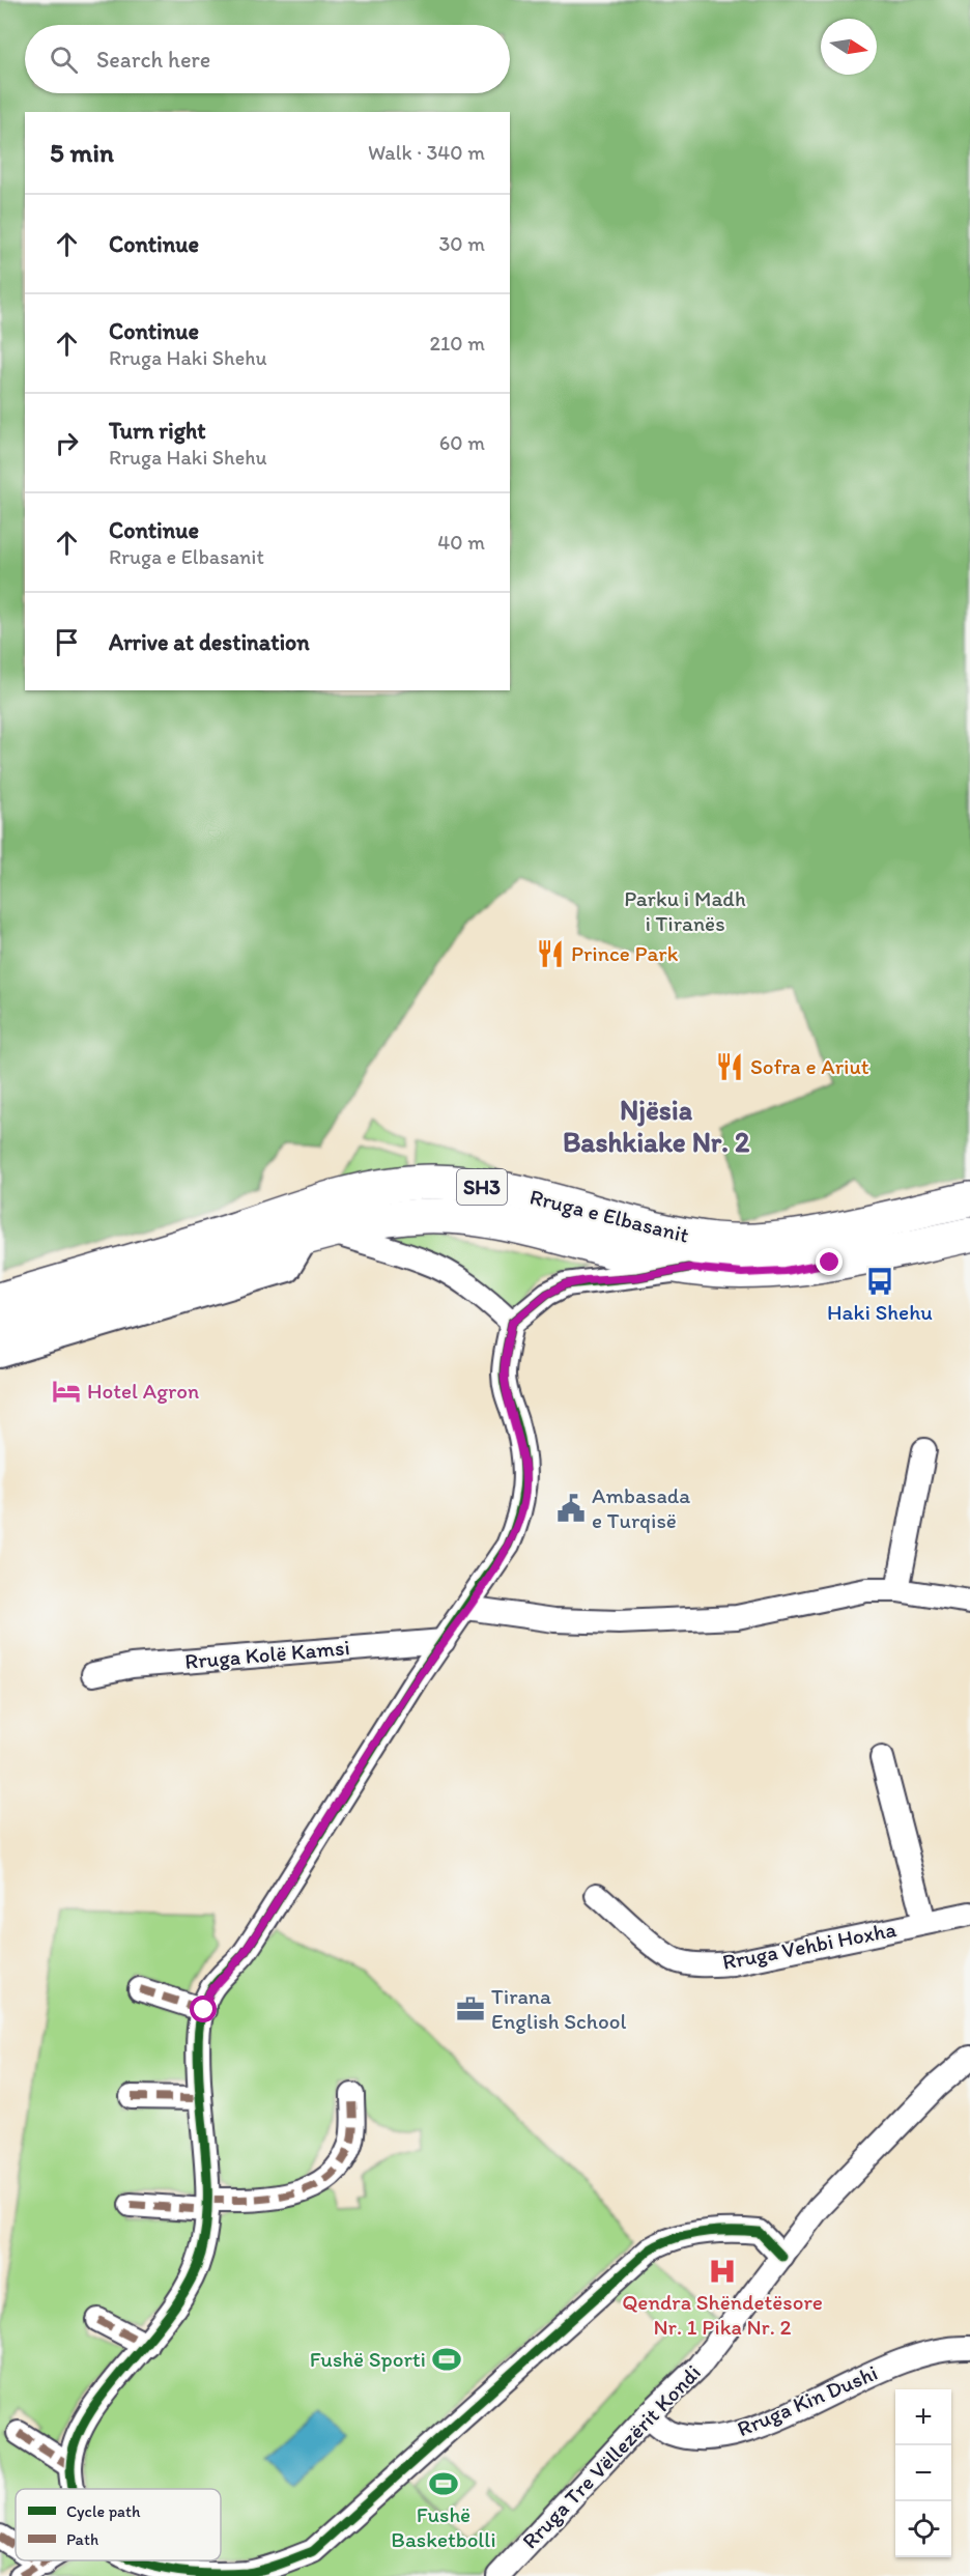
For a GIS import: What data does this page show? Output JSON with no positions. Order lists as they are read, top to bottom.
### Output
{
  "streets": {
    "main road": ["SH3", "Rruga e Elbasanit"],
    "street": [
      "Rruga Kolë Kamsi",
      "Rruga Vehbi Hoxha",
      "Rruga Kin Dushi",
      "Rruga Tre Vëllezërit Kondi"
    ]
  },
  "crossings": [
    ["Rruga Kin Dushi", "Rruga Tre Vëllezërit Kondi"]
  ],
  "districts": ["Njësia Bashkiake Nr. 2"],
  "parks": ["Parku i Madh i Tiranës"],
  "places": {
    "restaurant": ["Prince Park", "Sofra e Ariut"],
    "bus stop": ["Haki Shehu"],
    "hotel": ["Hotel Agron"],
    "public building": ["Ambasada e Turqisë"],
    "office": ["Tirana English School"],
    "hospital": ["Qendra Shëndetësore Nr. 1 Pika Nr. 2"],
    "sports": ["Fushë Sporti", "Fushë Basketbolli"]
  },
  "legend": ["Cycle path", "Path"],
  "north": "right",
  "page": {
    "search": "Search here",
    "heading": ["5 min", "Walk · 340 m"],
    "list": [
      ["Continue", "30 m"],
      ["Continue", "Rruga Haki Shehu", "210 m"],
      ["Turn right", "Rruga Haki Shehu", "60 m"],
      ["Continue", "Rruga e Elbasanit", "40 m"],
      "Arrive at destination"
    ],
    "map_buttons": ["+", "−"]
  }
}
